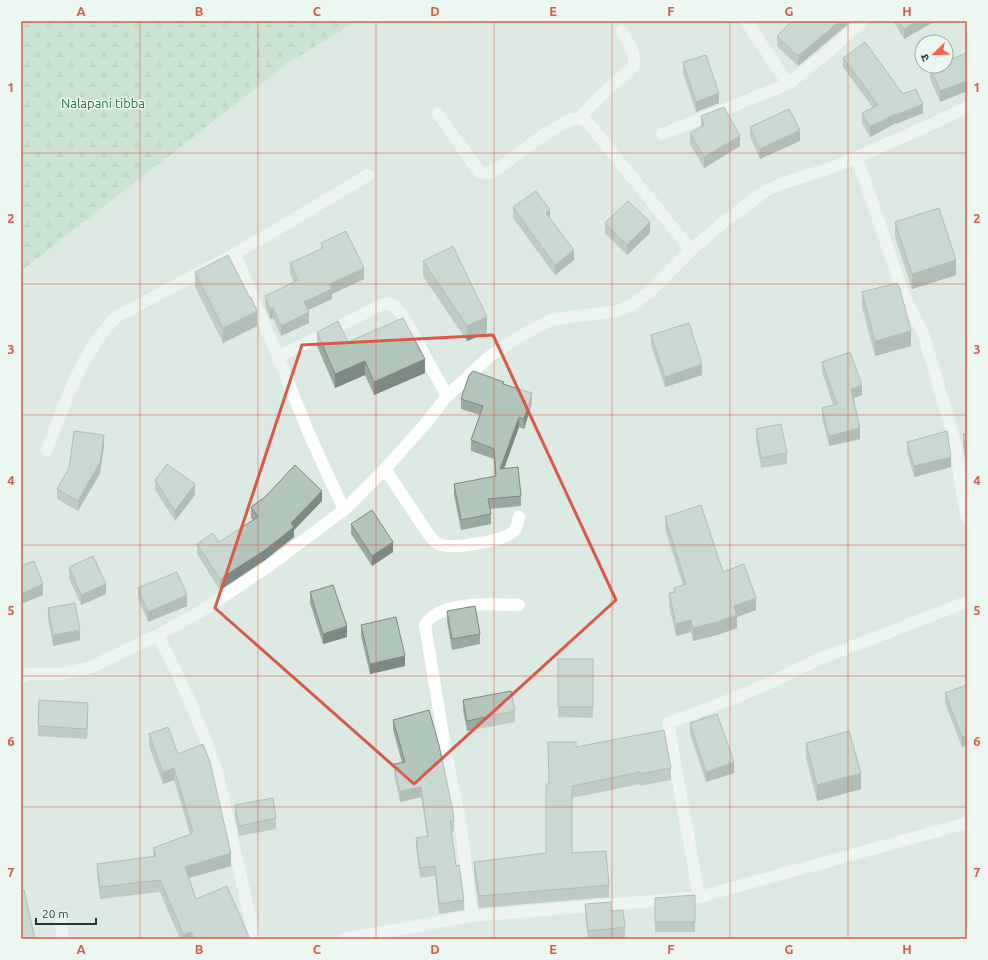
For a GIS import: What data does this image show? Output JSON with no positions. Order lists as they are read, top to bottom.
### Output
{
  "parks": ["Nalapani tibba"],
  "scale_bar": "20 m",
  "north": "bottom left",
  "grid": {
    "columns": [
      "A",
      "B",
      "C",
      "D",
      "E",
      "F",
      "G",
      "H"
    ],
    "rows": [
      "1",
      "2",
      "3",
      "4",
      "5",
      "6",
      "7"
    ]
  }
}
